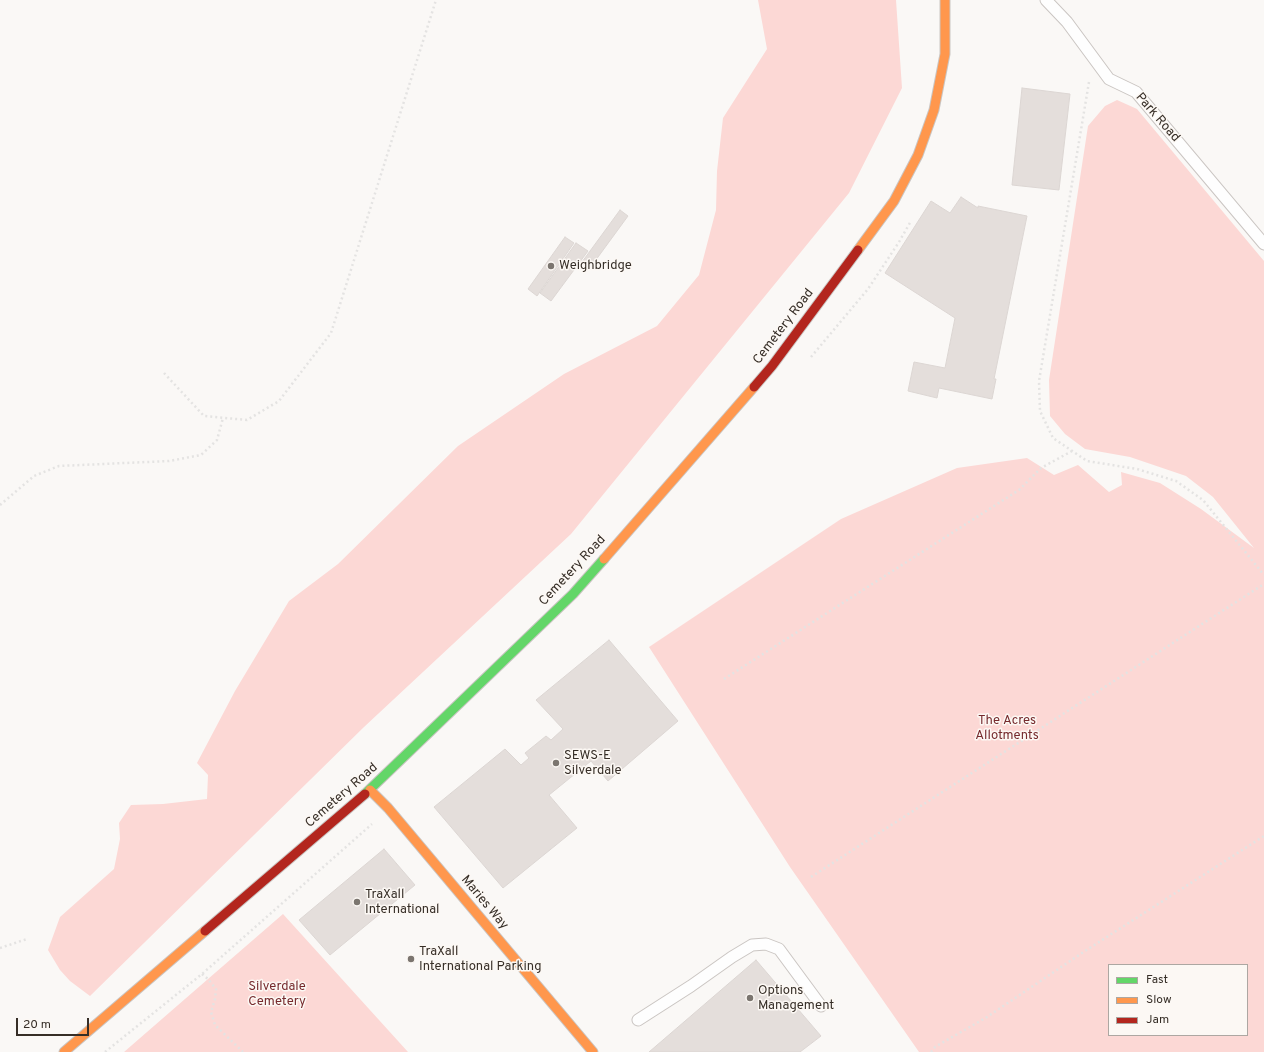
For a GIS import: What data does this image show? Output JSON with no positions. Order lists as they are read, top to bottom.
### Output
{
  "streets": {
    "street": ["Cemetery Road", "Maries Way"],
    "lane": ["Park Road"]
  },
  "crossings": [
    ["Cemetery Road", "Maries Way"]
  ],
  "parks": ["The Acres Allotments", "Silverdale Cemetery"],
  "places": [
    "Weighbridge",
    "SEWS-E Silverdale",
    "TraXall International",
    "TraXall International Parking",
    "Options Management"
  ],
  "legend": ["Fast", "Slow", "Jam"],
  "scale_bar": "20 m"
}
